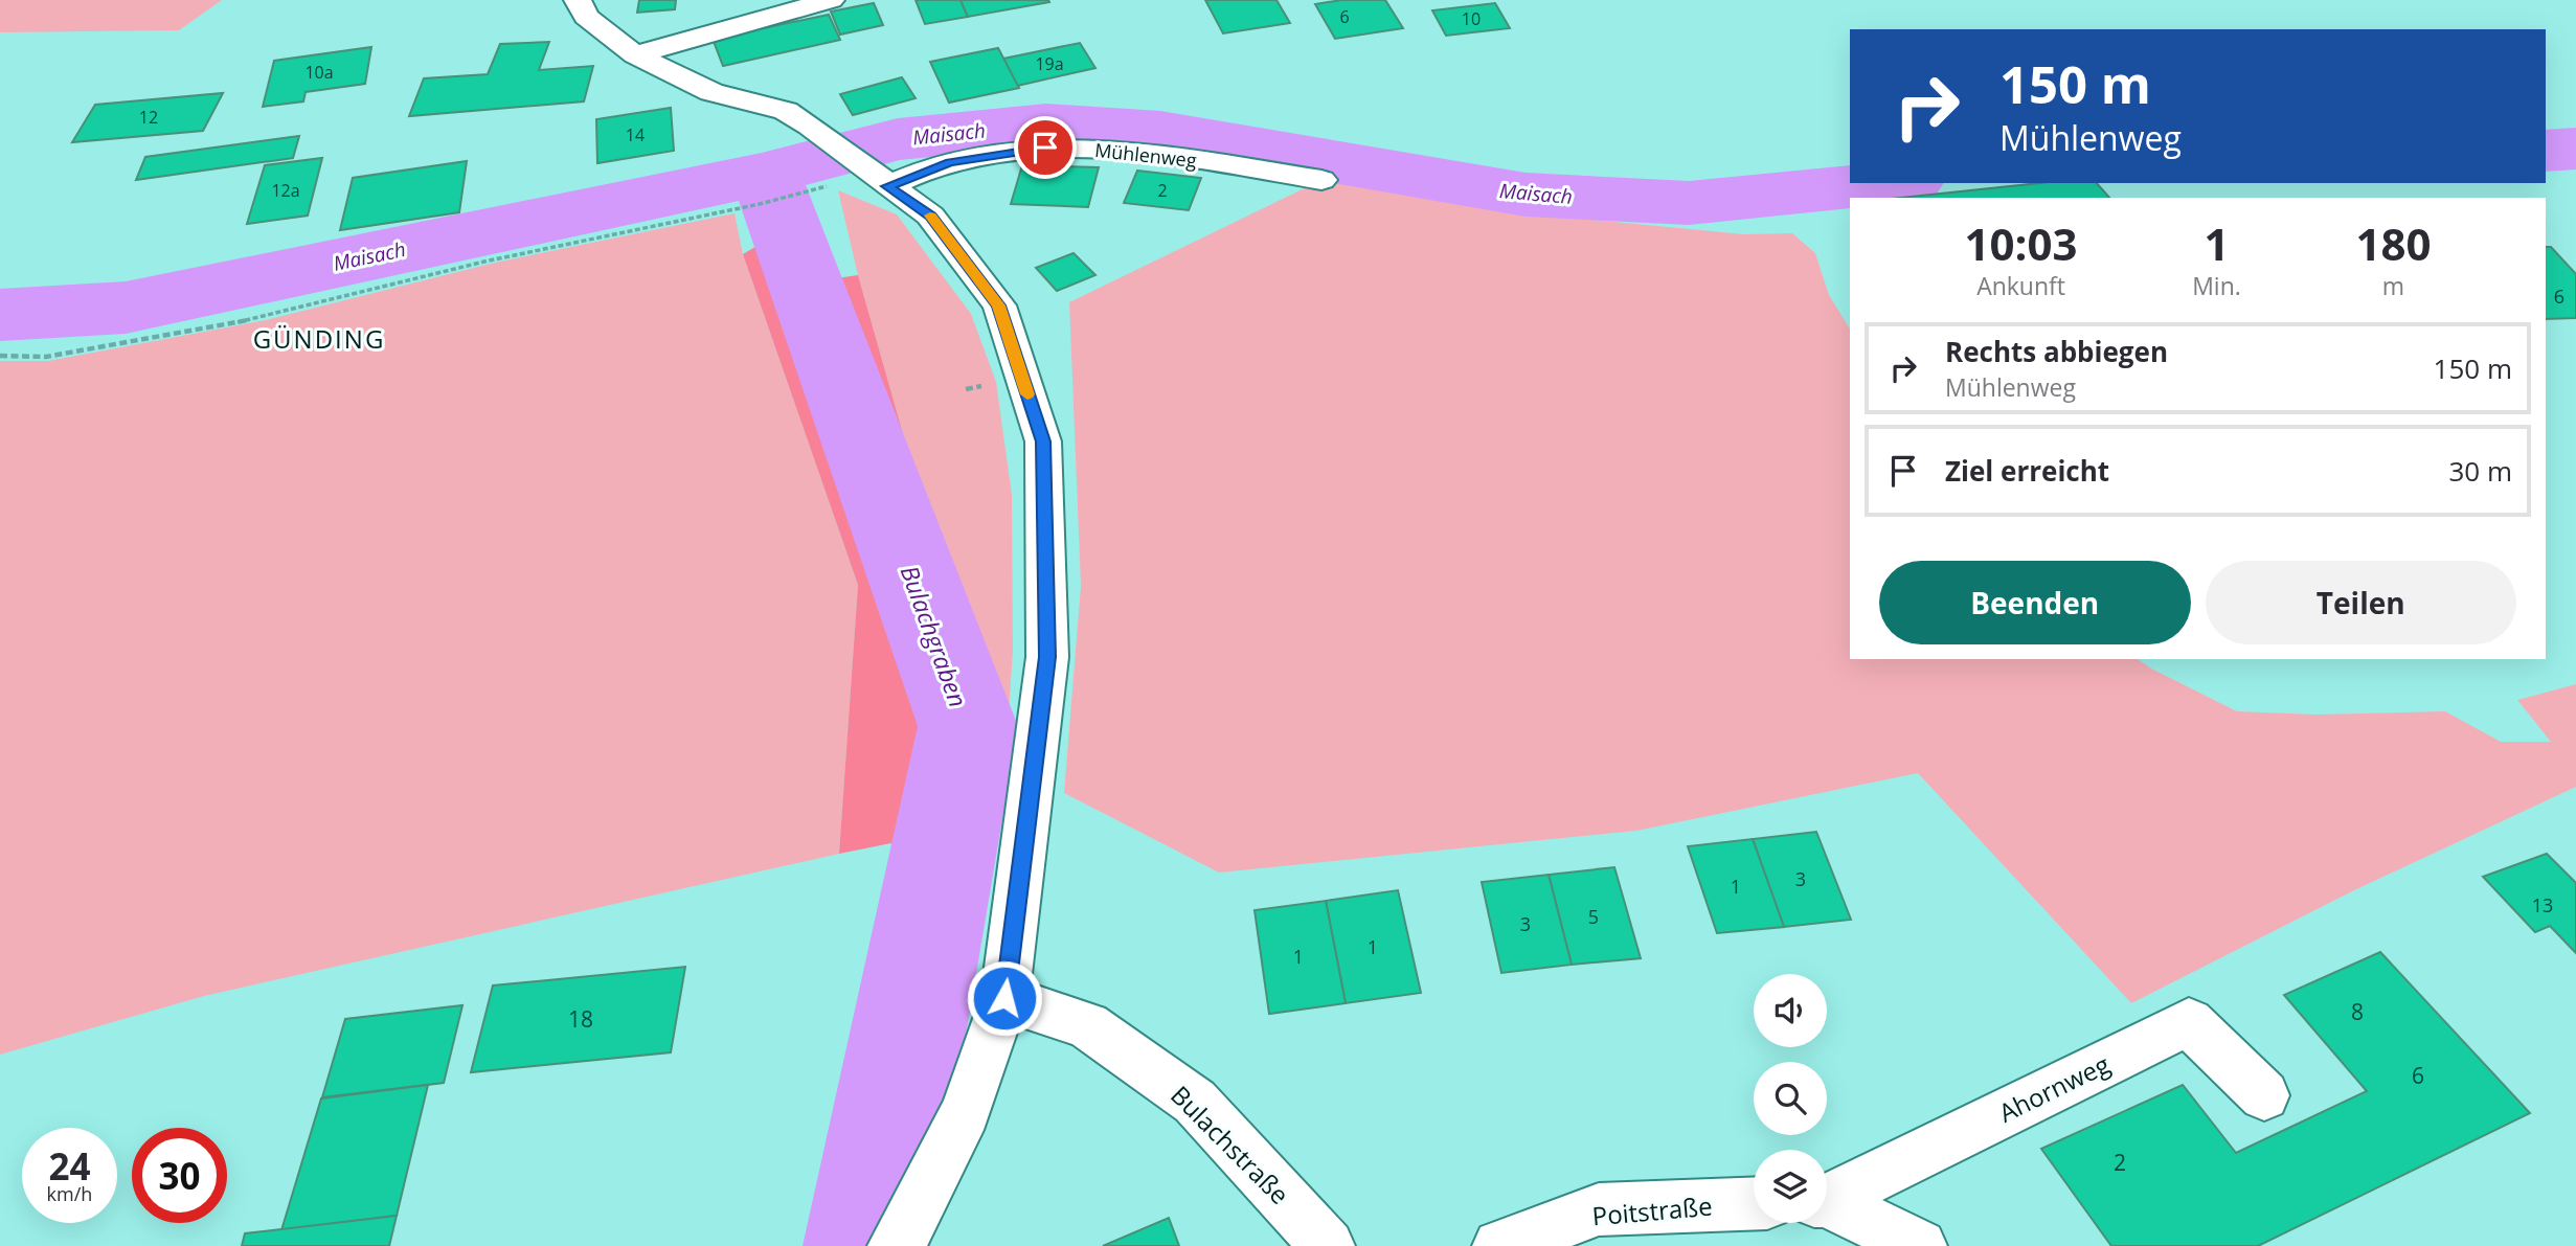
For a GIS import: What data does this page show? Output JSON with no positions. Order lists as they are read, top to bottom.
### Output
{
  "streets": {
    "street": [
      "Mühlenweg",
      "Ahornweg",
      "Bulachstraße",
      "Poitstraße"
    ]
  },
  "districts": ["GÜNDING"],
  "water": ["Maisach", "Bulachgraben"],
  "house_numbers": [
    "6",
    "10",
    "19a",
    "10a",
    "12",
    "14",
    "12a",
    "2",
    "6",
    "3",
    "1",
    "13",
    "5",
    "3",
    "1",
    "1",
    "8",
    "18",
    "6",
    "2"
  ],
  "page": {
    "turn": ["150 m", "Mühlenweg"],
    "eta": [
      "10:03",
      "Ankunft",
      "1",
      "Min.",
      "180",
      "m"
    ],
    "list": [
      {
        "name": "Rechts abbiegen",
        "note": "Mühlenweg",
        "value": "150 m"
      },
      {
        "name": "Ziel erreicht",
        "value": "30 m"
      }
    ],
    "buttons": ["Beenden", "Teilen"],
    "speed": "24 km/h",
    "limit": "30"
  }
}
